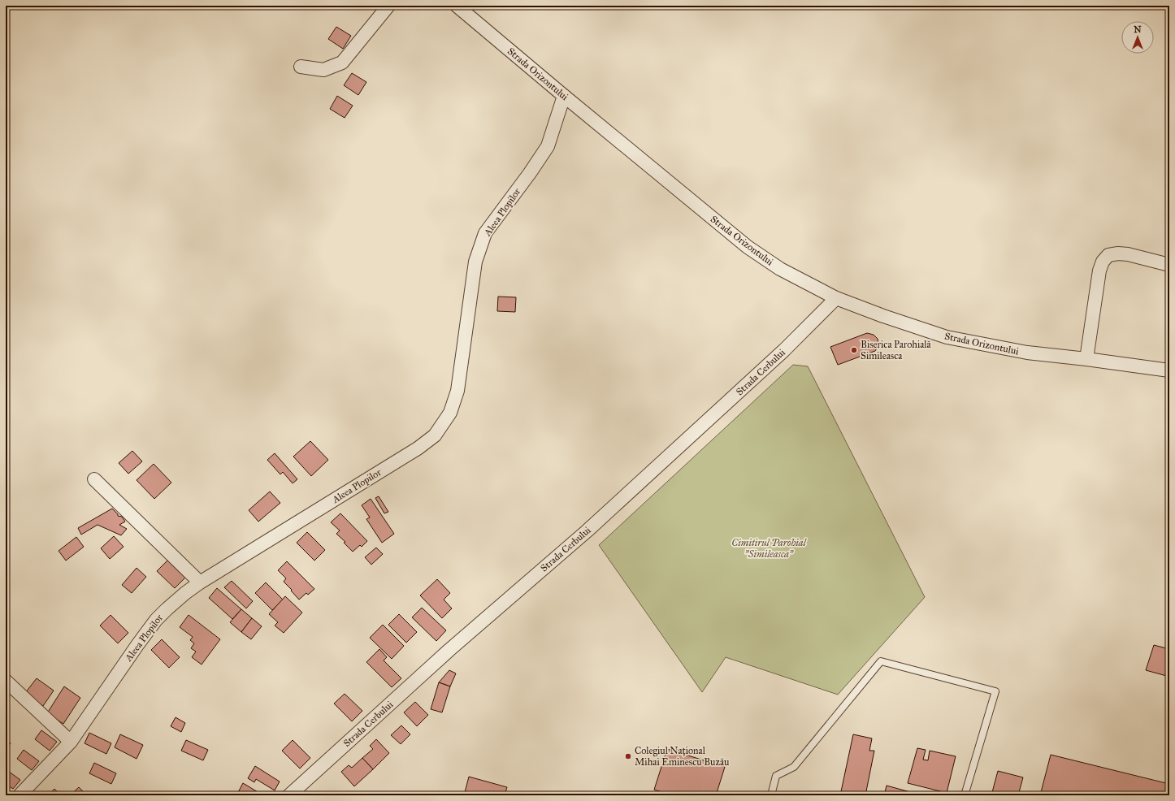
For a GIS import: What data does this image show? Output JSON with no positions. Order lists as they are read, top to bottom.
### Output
{
  "streets": {
    "street": ["Strada Orizontului", "Aleea Plopilor", "Strada Cerbului"]
  },
  "crossings": [
    ["Strada Orizontului", "Aleea Plopilor"],
    ["Strada Orizontului", "Strada Cerbului"]
  ],
  "parks": ["Cimitirul Parohial \"Simileasca\""],
  "places": ["Biserica Parohială Simileasca", "Colegiul Național Mihai Eminescu Buzău"],
  "north": "top"
}
